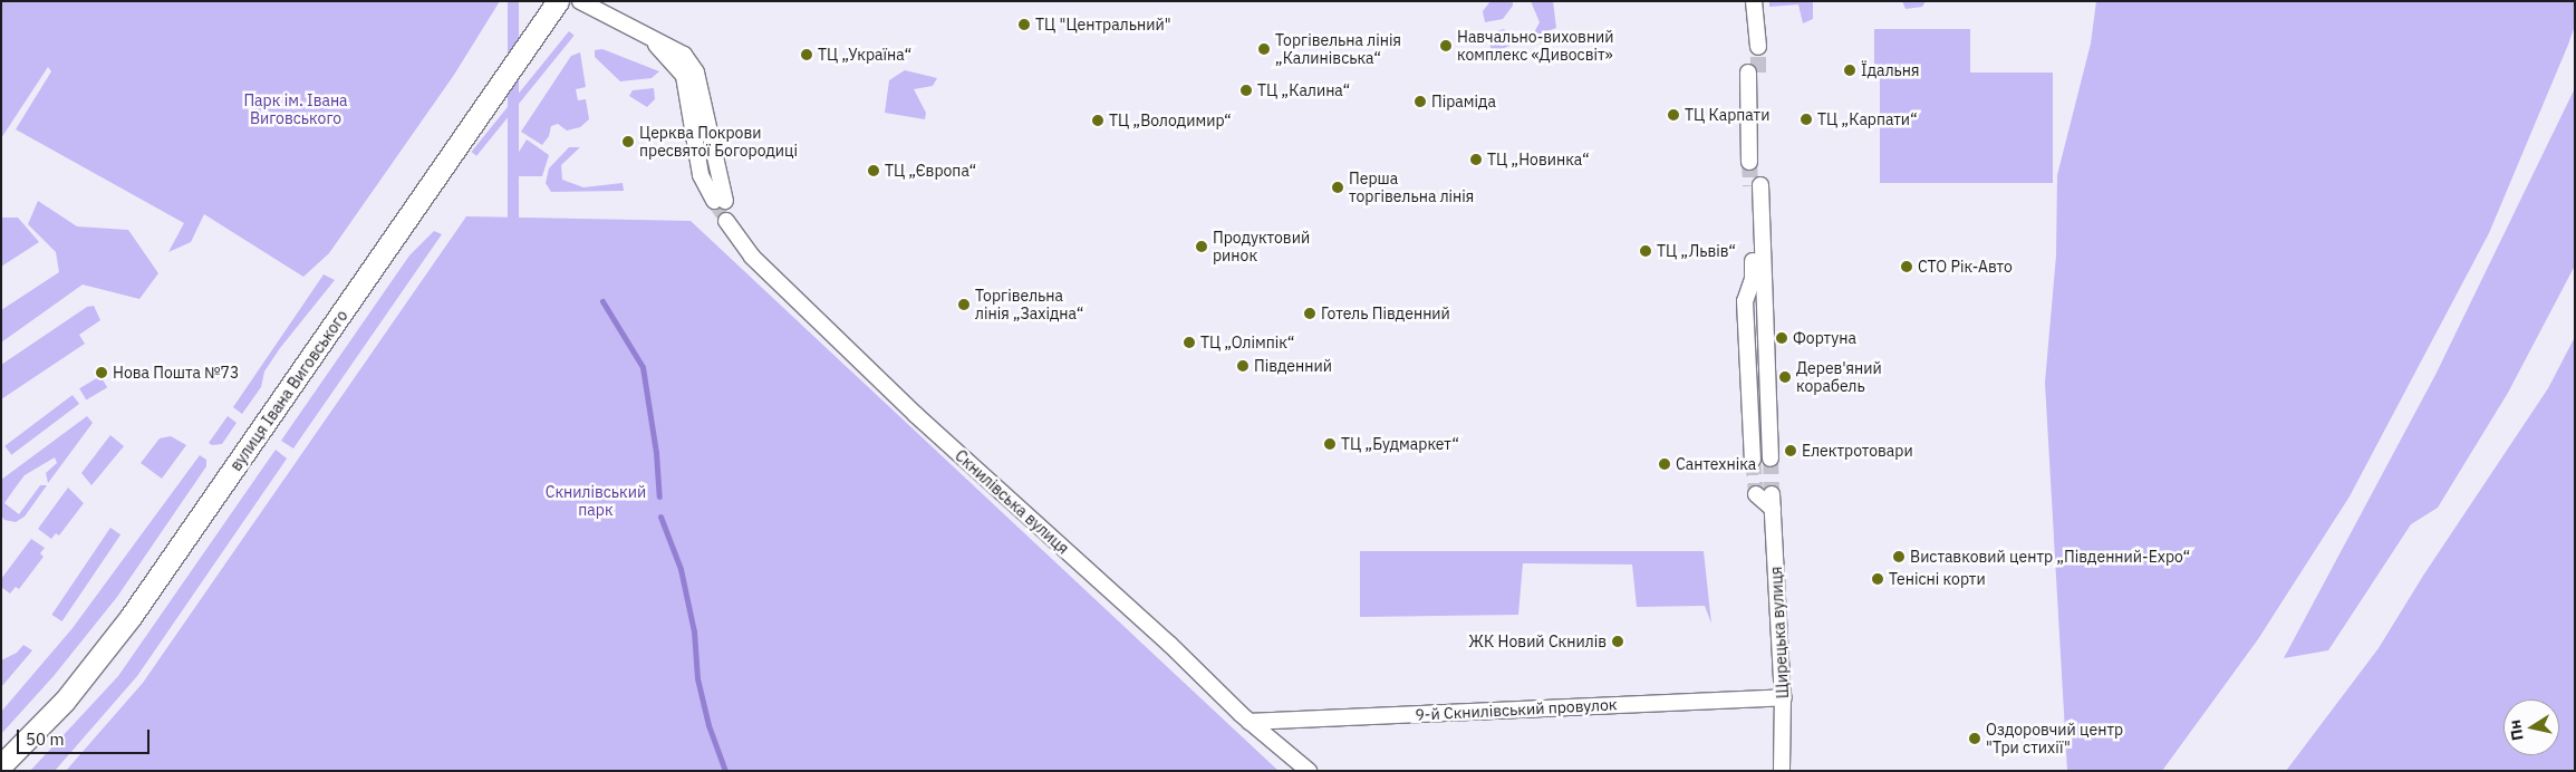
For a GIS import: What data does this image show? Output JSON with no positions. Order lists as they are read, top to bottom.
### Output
{
  "streets": {
    "main road": ["вулиця Івана Виговського"],
    "street": ["Скнилівська вулиця", "Щирецька вулиця", "9-й Скнилівський провулок"]
  },
  "crossings": [
    ["Скнилівська вулиця", "9-й Скнилівський провулок"],
    ["Щирецька вулиця", "9-й Скнилівський провулок"]
  ],
  "parks": ["Парк ім. Івана Виговського", "Скнилівський парк"],
  "places": [
    "ТЦ \"Центральний\"",
    "Навчально-виховний комплекс «Дивосвіт»",
    "Торгівельна лінія „Калинівська“",
    "ТЦ „Україна“",
    "Їдальня",
    "ТЦ „Калина“",
    "Піраміда",
    "ТЦ Карпати",
    "ТЦ „Карпати“",
    "ТЦ „Володимир“",
    "Церква Покрови пресвятої Богородиці",
    "ТЦ „Новинка“",
    "ТЦ „Європа“",
    "Перша торгівельна лінія",
    "Продуктовий ринок",
    "ТЦ „Львів“",
    "СТО Рік-Авто",
    "Торгівельна лінія „Західна“",
    "Готель Південний",
    "Фортуна",
    "ТЦ „Олімпік“",
    "Південний",
    "Нова Пошта №73",
    "Дерев'яний корабель",
    "ТЦ „Будмаркет“",
    "Електротовари",
    "Сантехніка",
    "Виставковий центр „Південний-Expo“",
    "Тенісні корти",
    "ЖК Новий Скнилів",
    "Оздоровчий центр \"Три стихії\""
  ],
  "scale_bar": "50 m",
  "north": "left"
}
